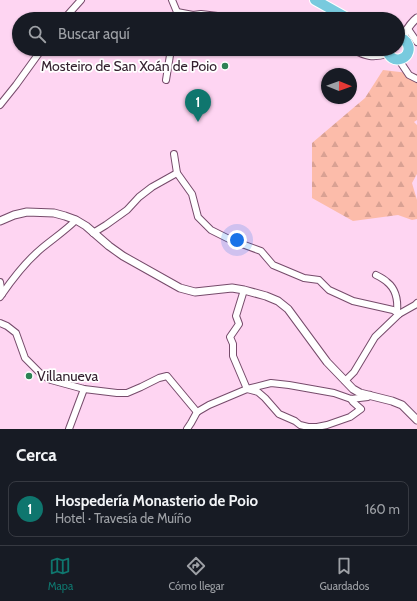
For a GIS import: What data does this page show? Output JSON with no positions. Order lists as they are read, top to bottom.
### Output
{
  "places": ["Mosteiro de San Xoán de Poio", "Villanueva"],
  "north": "right",
  "page": {
    "search": "Buscar aquí",
    "pins": "1",
    "heading": "Cerca",
    "list": [
      {
        "mark": "1",
        "name": "Hospedería Monasterio de Poio",
        "note": "Hotel · Travesía de Muíño",
        "value": "160 m"
      }
    ],
    "nav": ["Mapa", "Cómo llegar", "Guardados"]
  }
}
